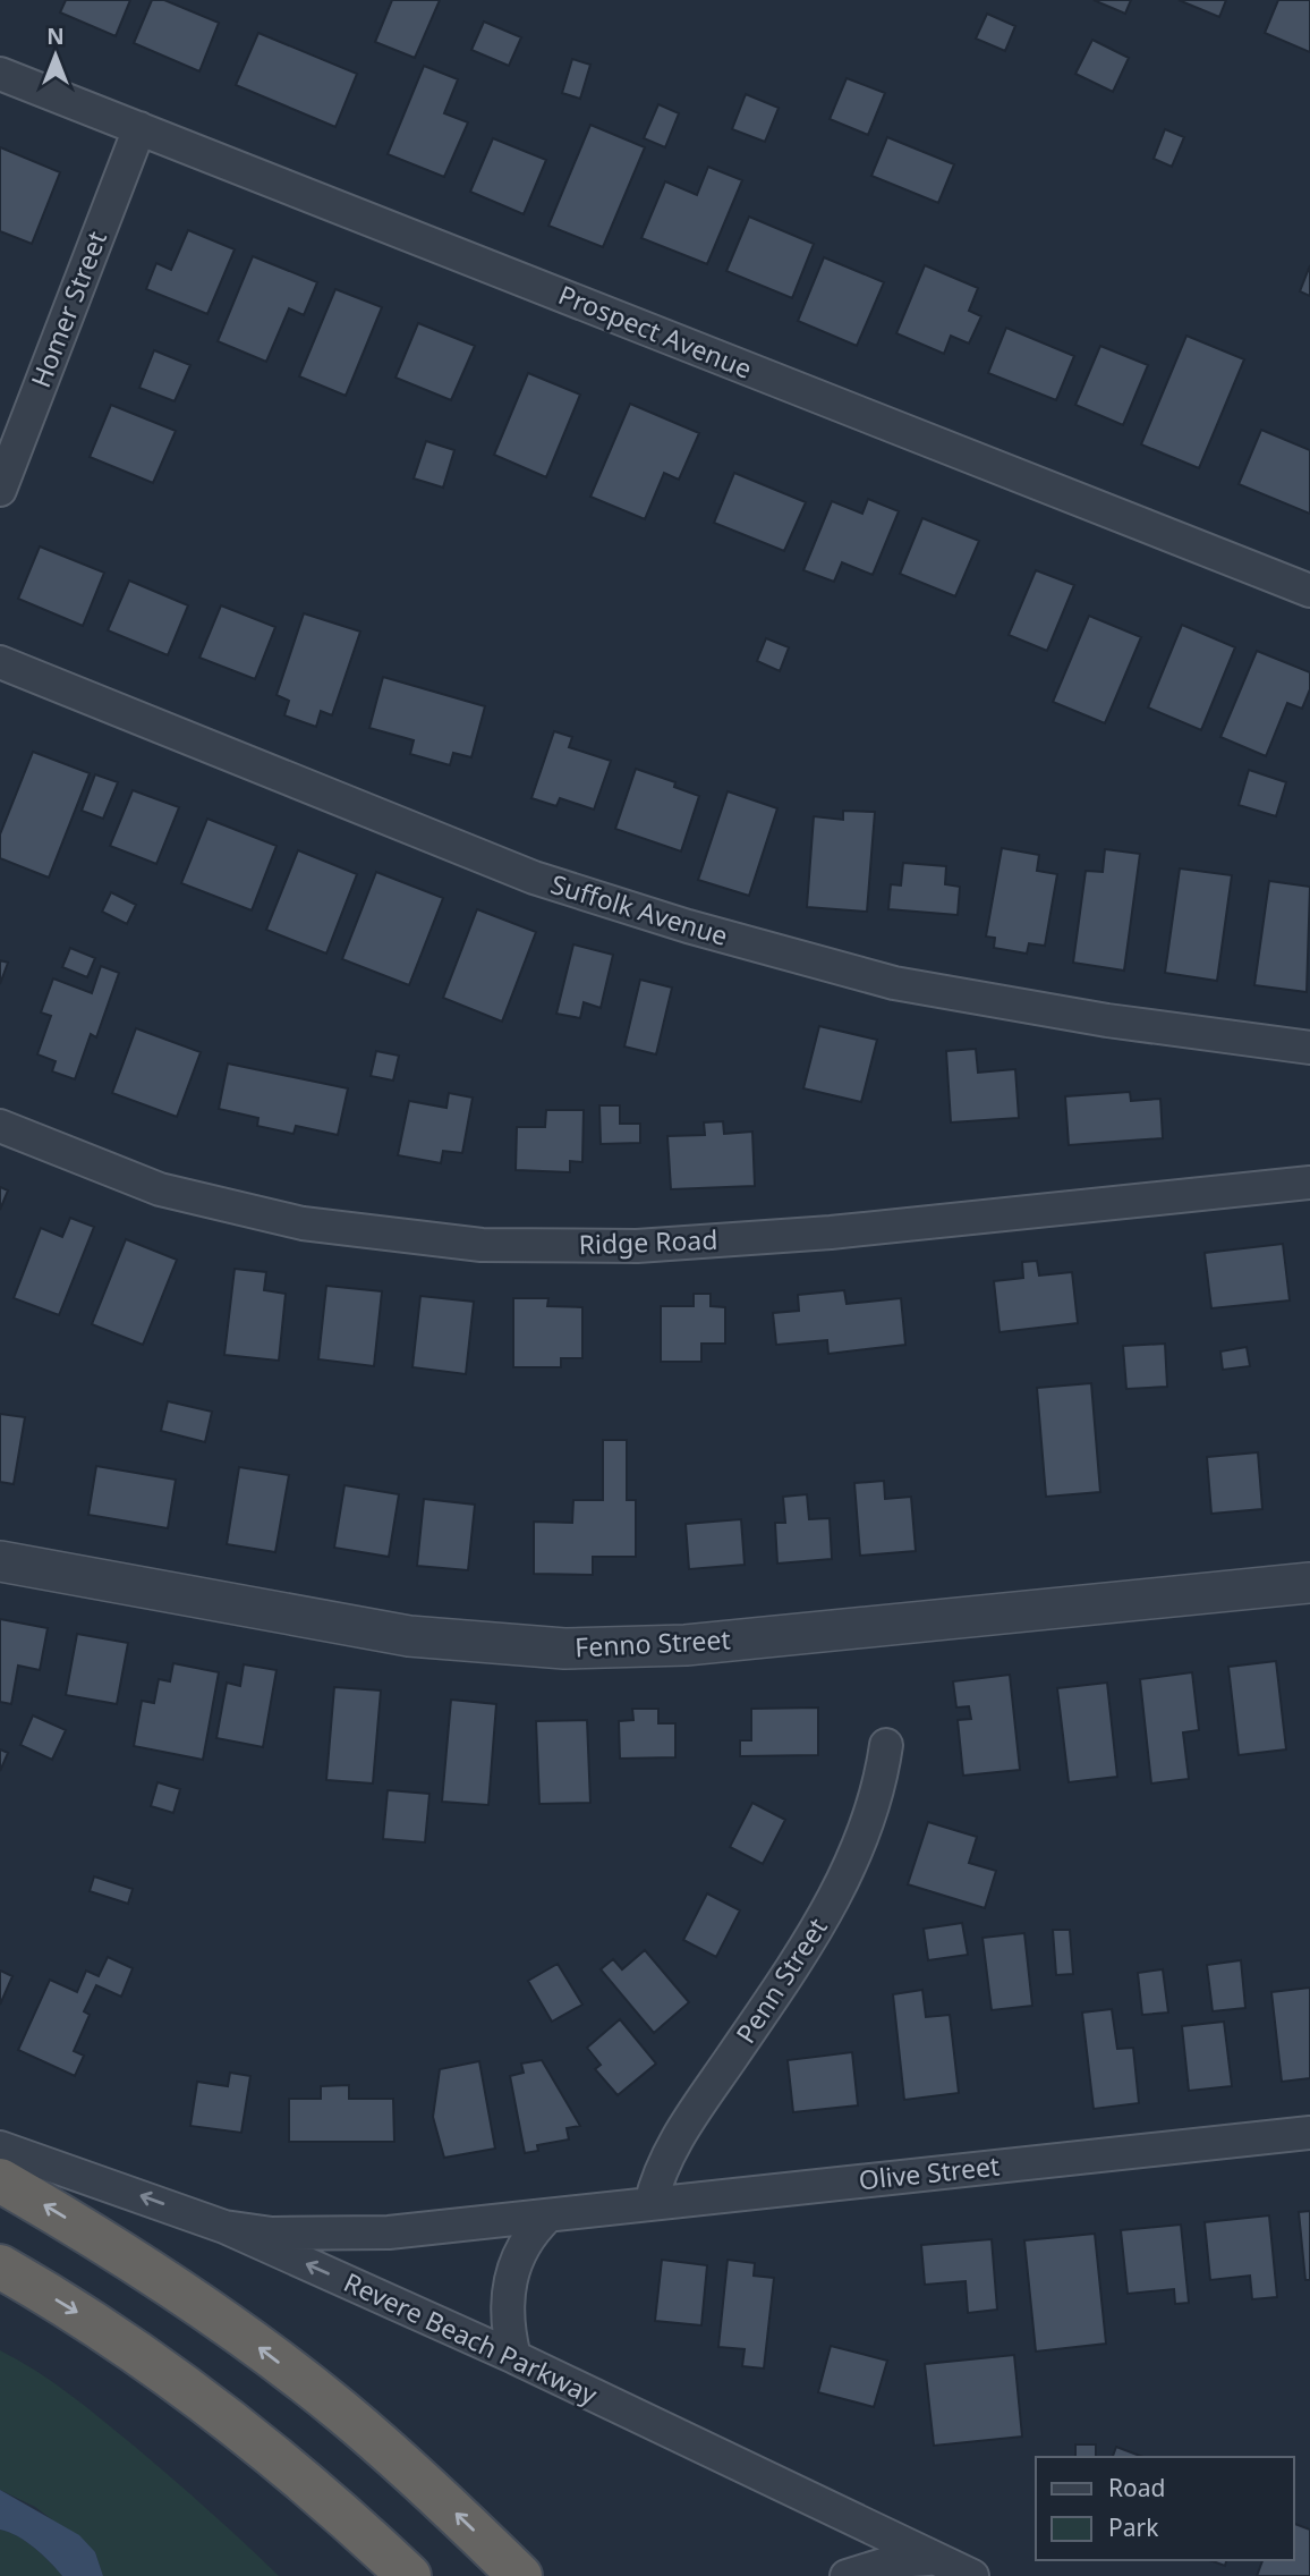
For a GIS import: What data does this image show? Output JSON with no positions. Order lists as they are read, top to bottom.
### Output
{
  "streets": {
    "street": [
      "Homer Street",
      "Prospect Avenue",
      "Suffolk Avenue",
      "Ridge Road",
      "Fenno Street",
      "Penn Street",
      "Olive Street",
      "Revere Beach Parkway"
    ]
  },
  "crossings": [
    ["Homer Street", "Prospect Avenue"],
    ["Penn Street", "Olive Street"],
    ["Olive Street", "Revere Beach Parkway"]
  ],
  "one_way": ["Revere Beach Parkway"],
  "legend": ["Road", "Park"],
  "north": "top"
}
